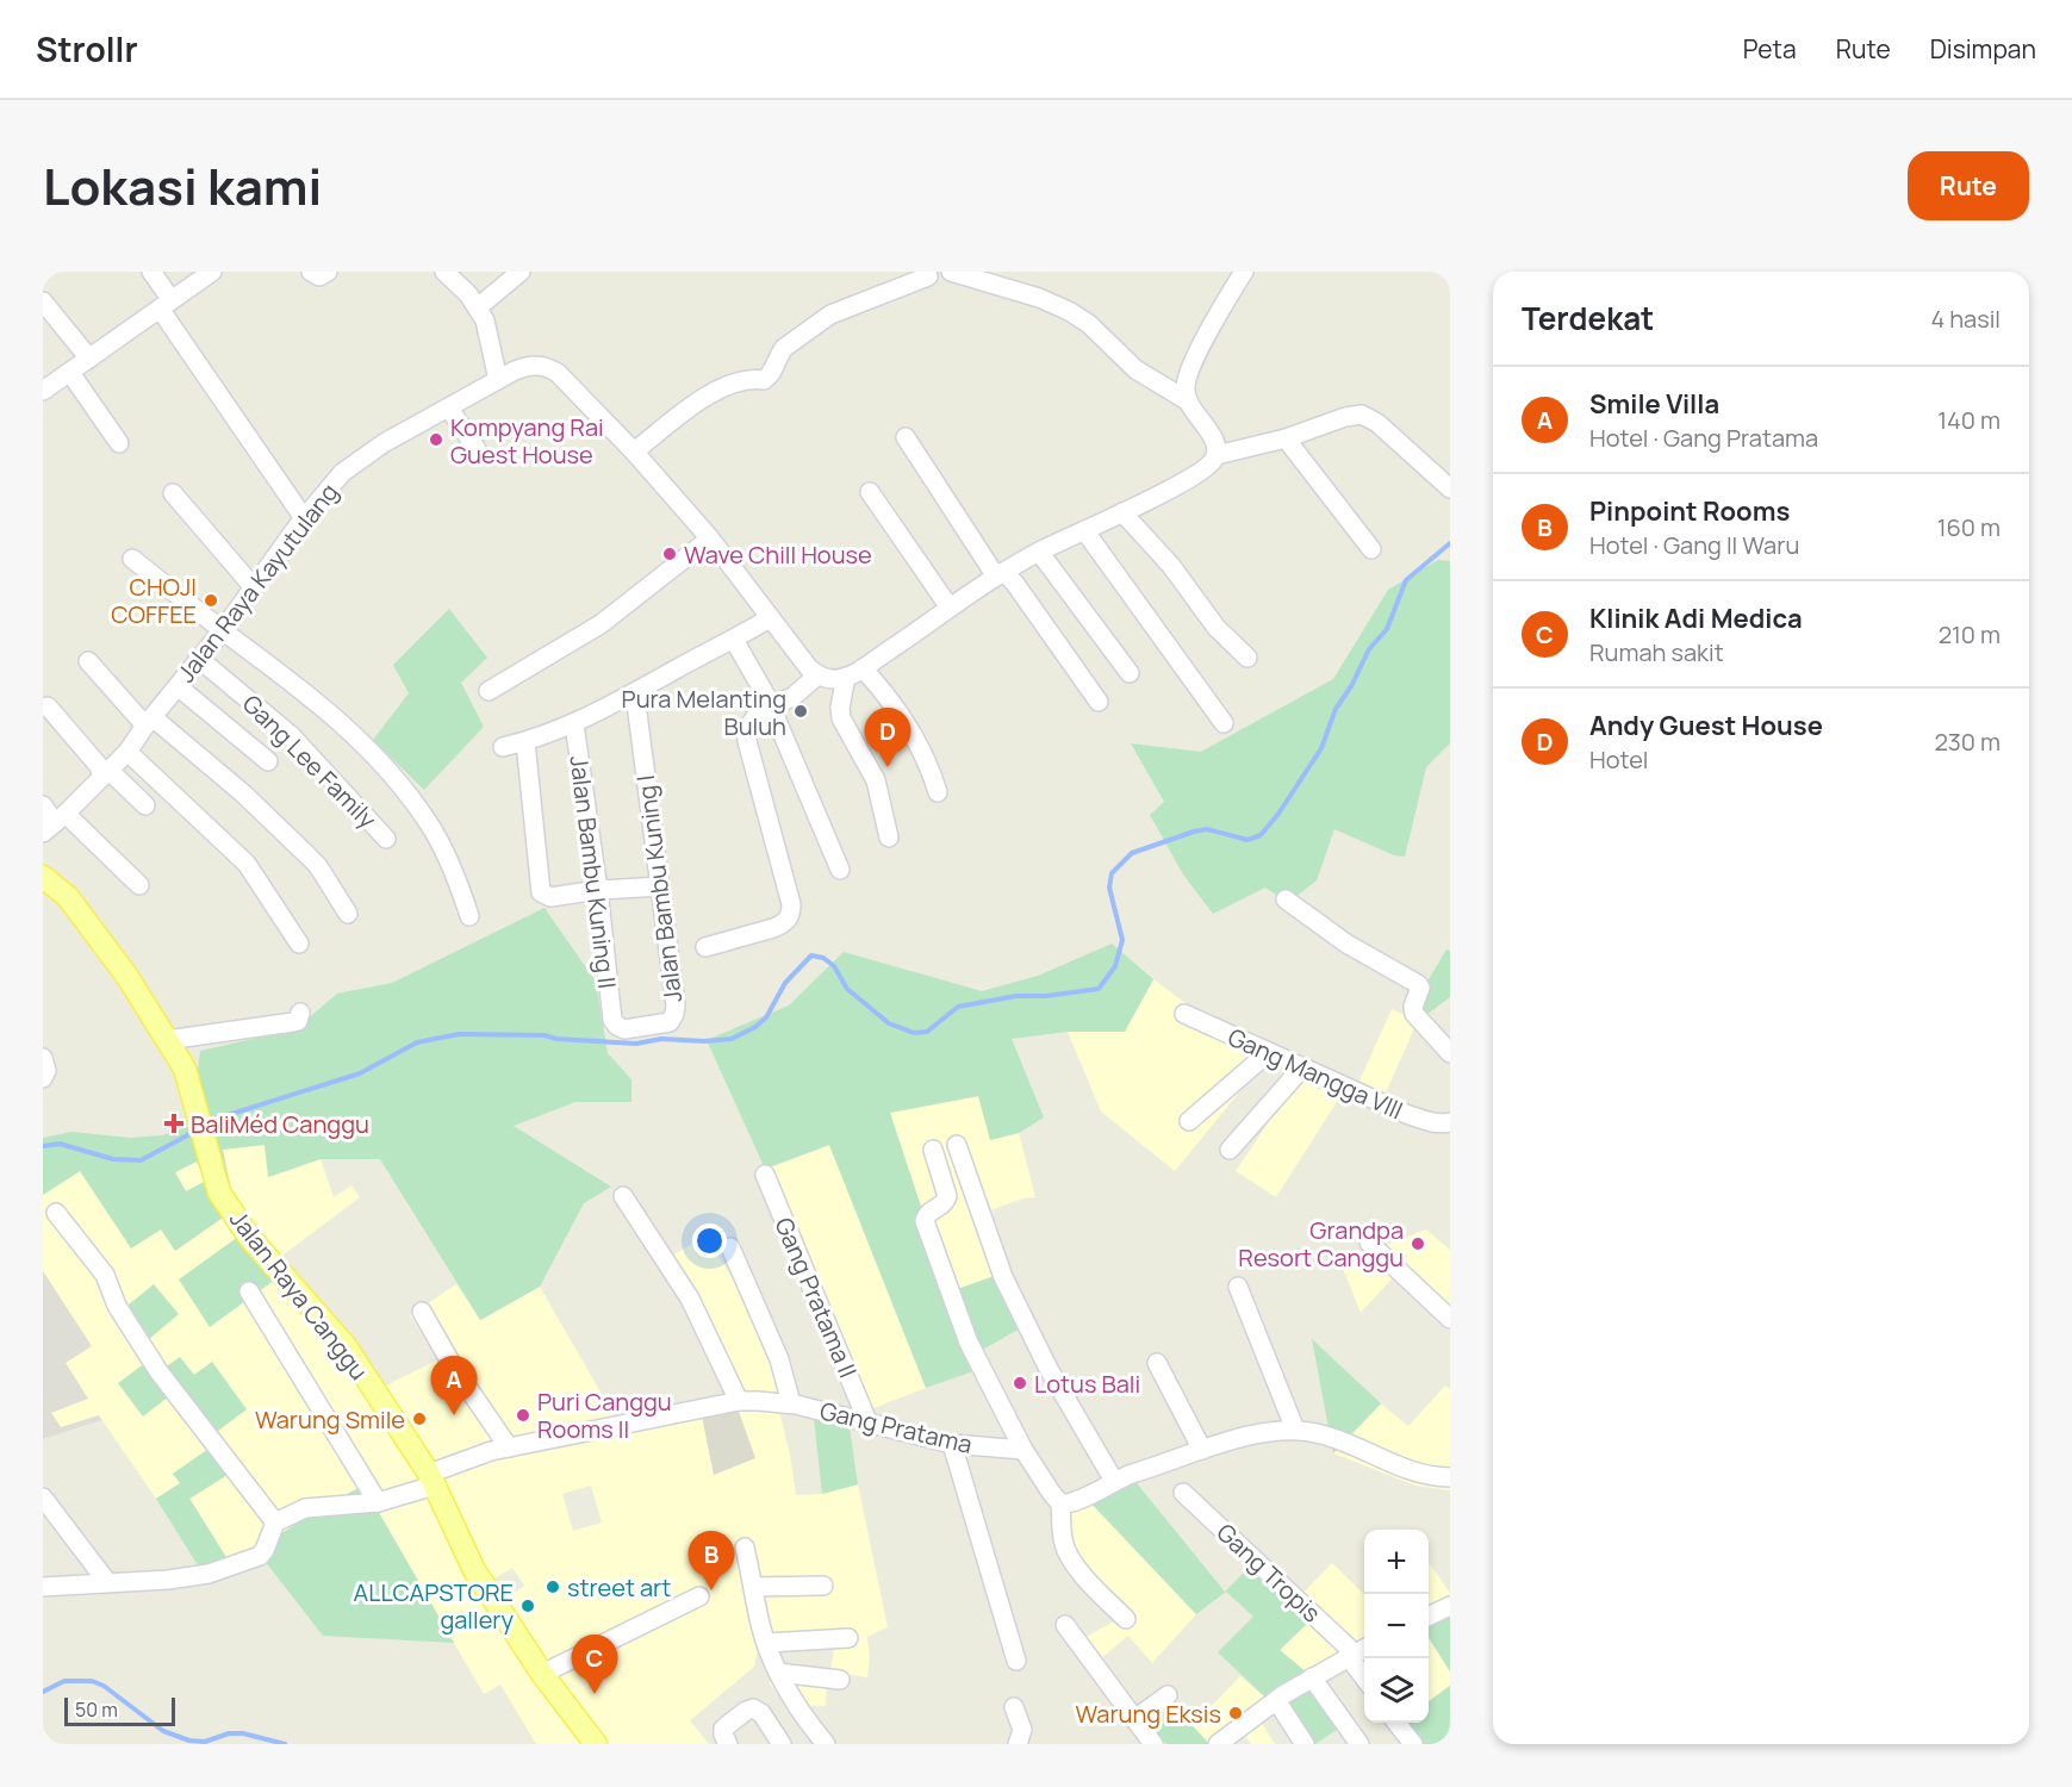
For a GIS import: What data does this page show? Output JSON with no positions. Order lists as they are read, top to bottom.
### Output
{
  "streets": {
    "main road": ["Jalan Raya Canggu"],
    "street": [
      "Jalan Raya Kayutulang",
      "Gang Lee Family",
      "Jalan Bambu Kuning II",
      "Jalan Bambu Kuning I",
      "Gang Mangga VIII",
      "Gang Pratama II",
      "Gang Pratama",
      "Gang Tropis"
    ]
  },
  "crossings": [
    ["Jalan Raya Kayutulang", "Gang Lee Family"],
    ["Jalan Bambu Kuning II", "Jalan Bambu Kuning I"],
    ["Jalan Raya Canggu", "Gang Pratama"],
    ["Gang Pratama II", "Gang Pratama"]
  ],
  "places": {
    "other": [
      "Kompyang Rai Guest House",
      "Wave Chill House",
      "CHOJI COFFEE",
      "Pura Melanting Buluh",
      "Grandpa Resort Canggu",
      "Lotus Bali",
      "Puri Canggu Rooms ll",
      "Warung Smile",
      "street art",
      "ALLCAPSTORE gallery",
      "Warung Eksis"
    ],
    "health": ["BaliMéd Canggu"]
  },
  "scale_bar": "50 m",
  "page": {
    "header": "Strollr",
    "nav": ["Peta", "Rute", "Disimpan"],
    "title": "Lokasi kami",
    "buttons": "Rute",
    "heading": ["Terdekat", "4 hasil"],
    "list": [
      {
        "mark": "A",
        "name": "Smile Villa",
        "note": "Hotel · Gang Pratama",
        "value": "140 m"
      },
      {
        "mark": "B",
        "name": "Pinpoint Rooms",
        "note": "Hotel · Gang II Waru",
        "value": "160 m"
      },
      {
        "mark": "C",
        "name": "Klinik Adi Medica",
        "note": "Rumah sakit",
        "value": "210 m"
      },
      {
        "mark": "D",
        "name": "Andy Guest House",
        "note": "Hotel",
        "value": "230 m"
      }
    ],
    "pins": [
      "D",
      "A",
      "B",
      "C"
    ],
    "map_buttons": ["+", "−"],
    "scale": "50 m"
  }
}
